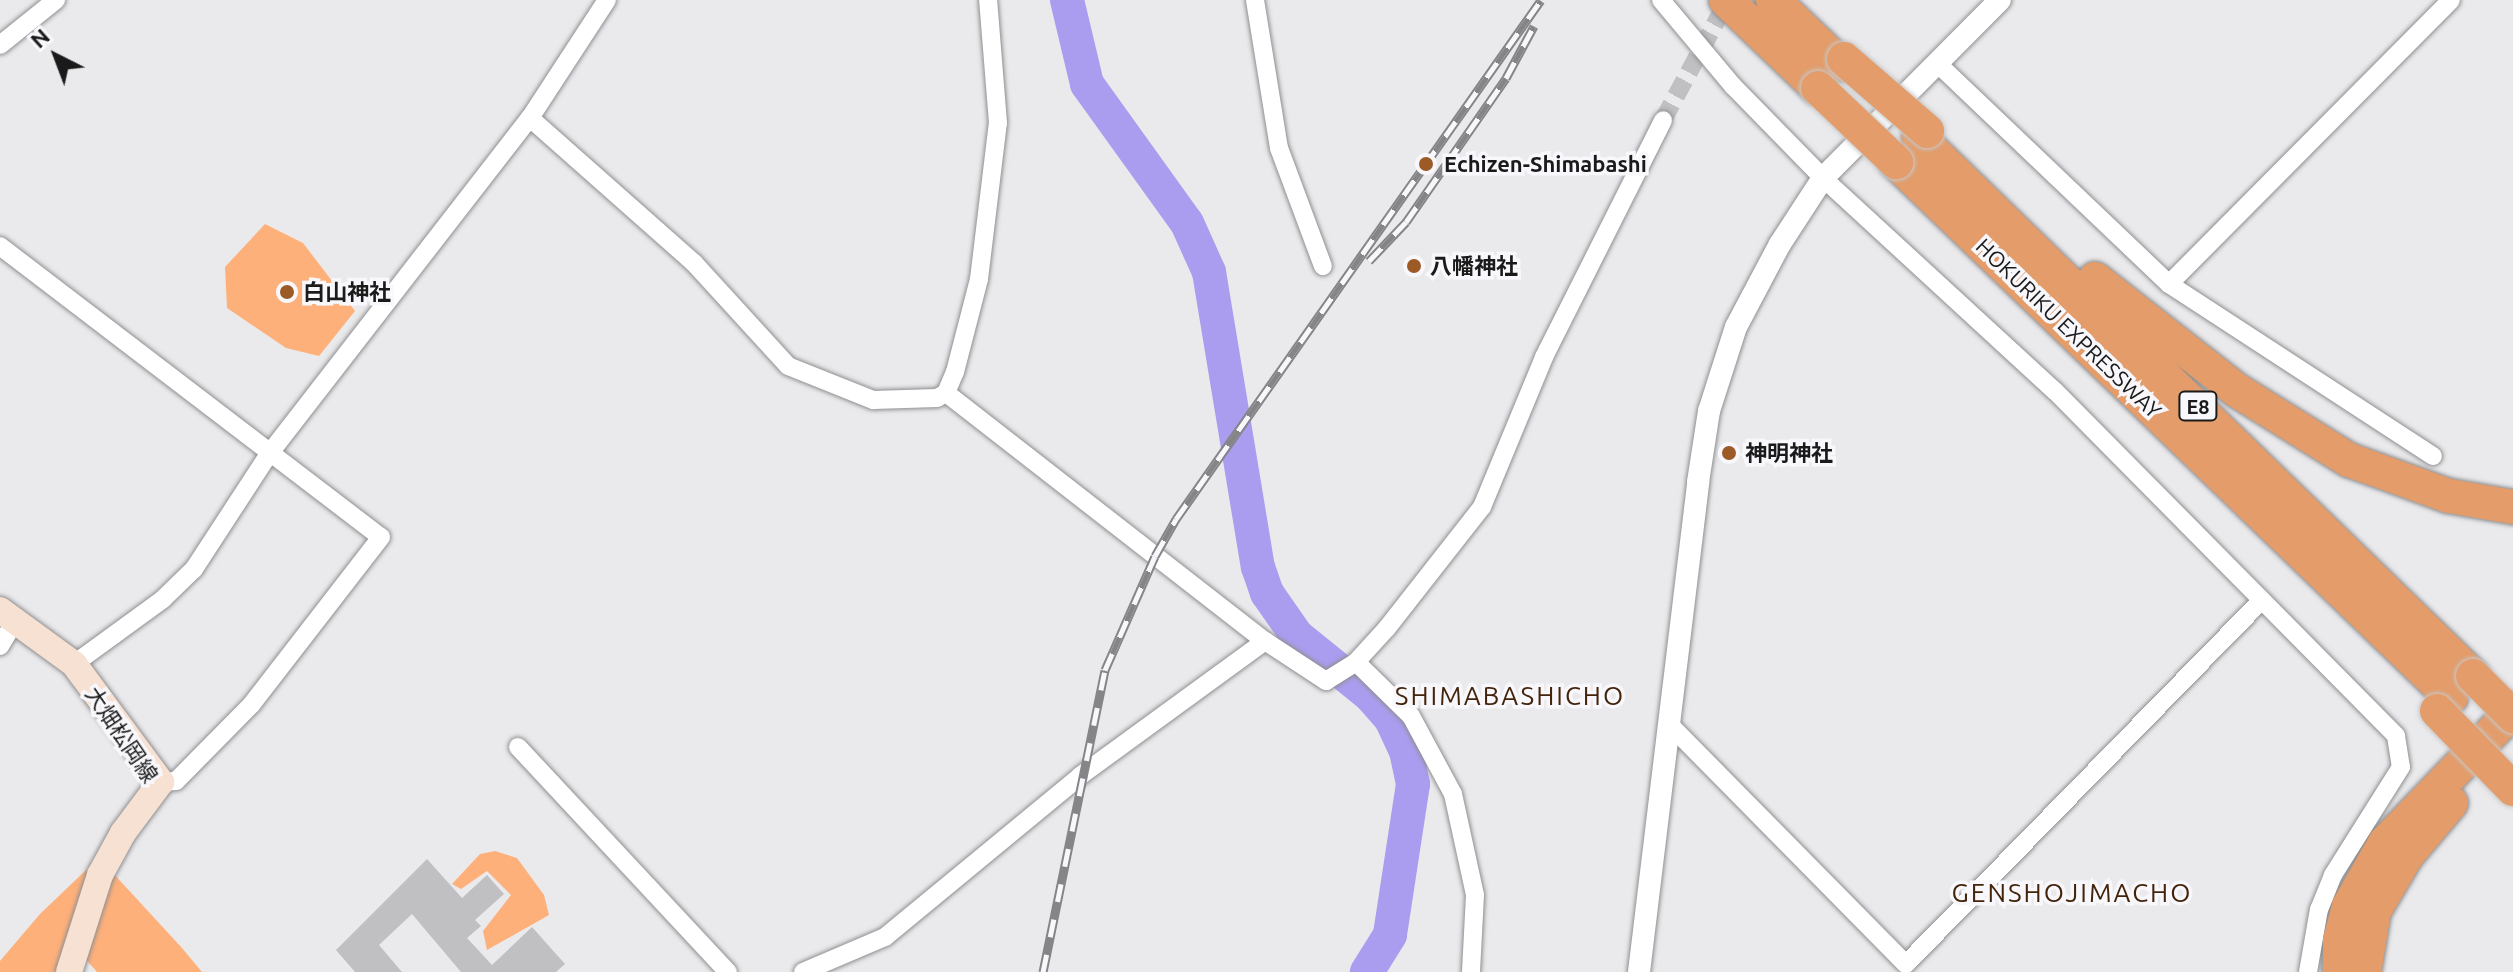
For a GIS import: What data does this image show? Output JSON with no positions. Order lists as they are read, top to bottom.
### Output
{
  "streets": {
    "highway": ["HOKURIKU EXPRESSWAY", "E8"],
    "main road": ["大畑松岡線"]
  },
  "districts": ["SHIMABASHICHO", "GENSHOJIMACHO"],
  "places": [
    "Echizen-Shimabashi",
    "八幡神社",
    "白山神社",
    "神明神社"
  ],
  "north": "top left"
}
